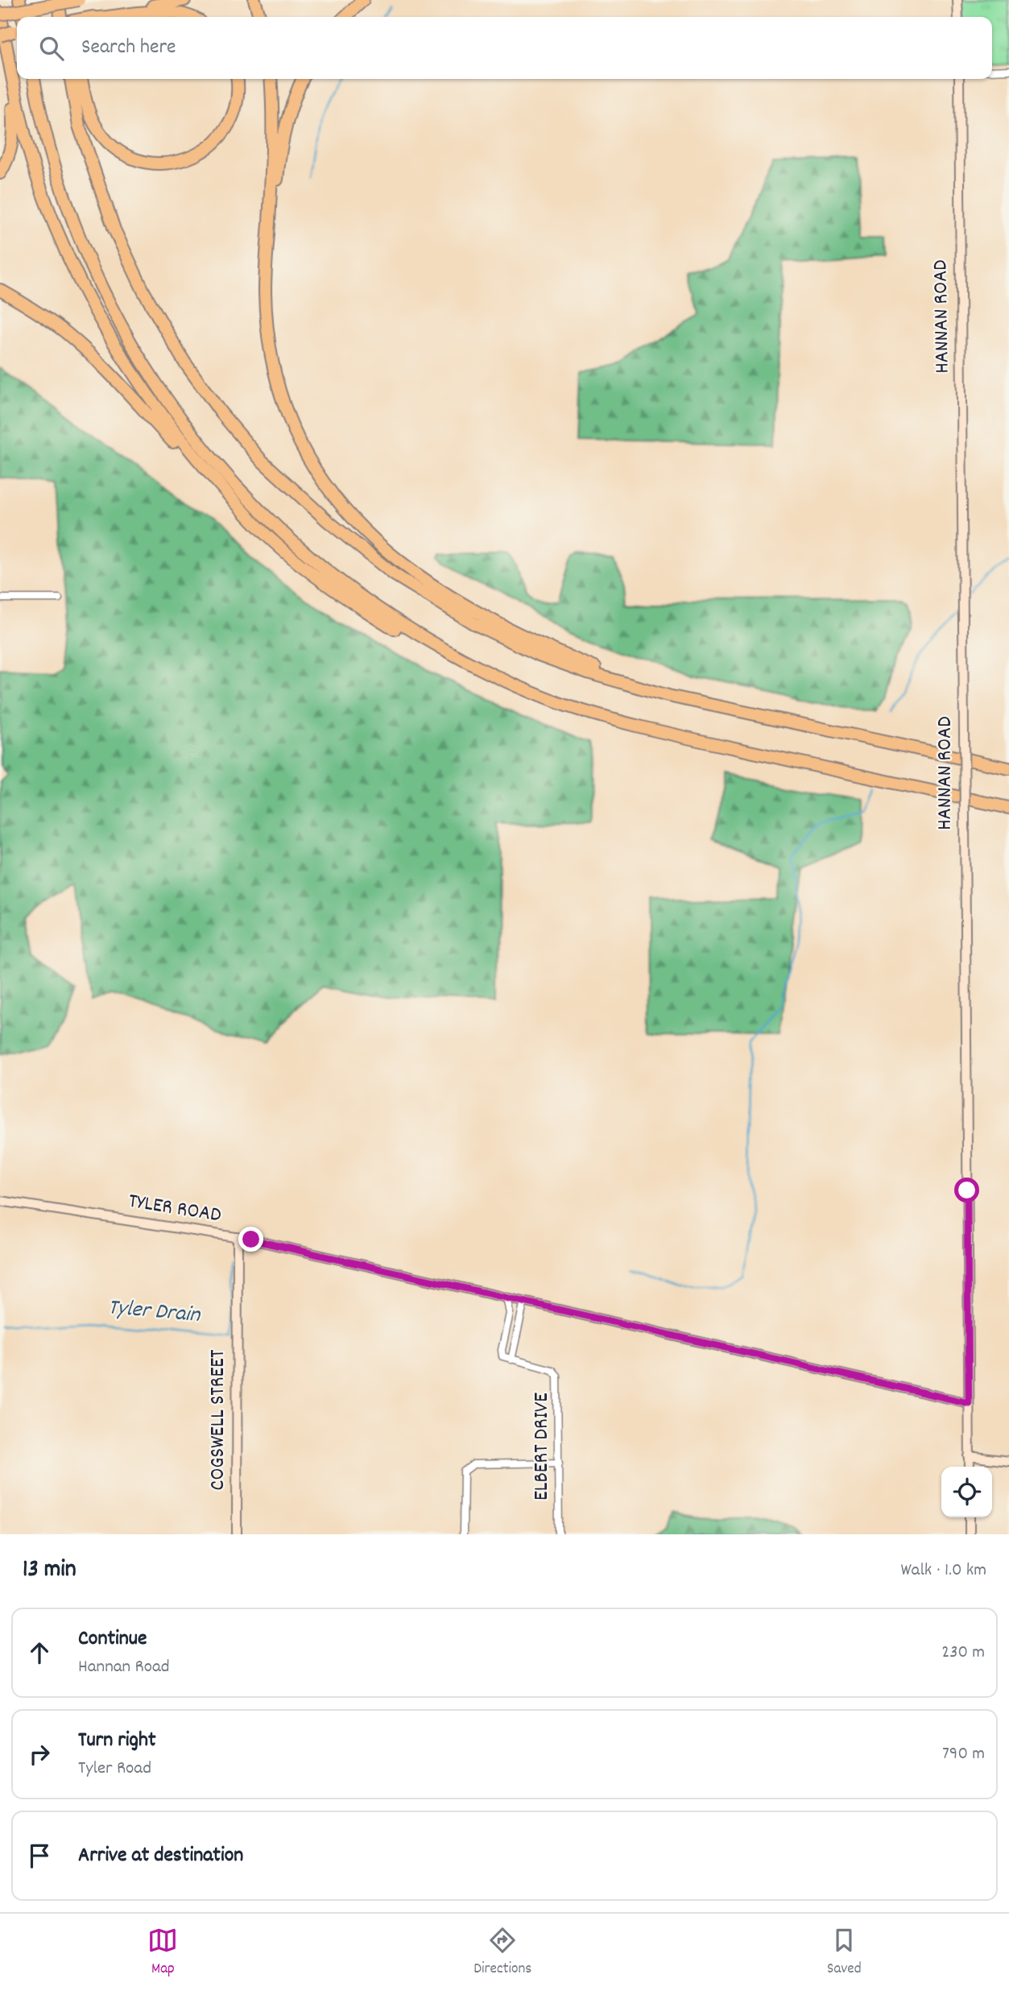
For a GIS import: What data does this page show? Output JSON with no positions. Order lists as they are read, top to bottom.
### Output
{
  "streets": {
    "street": [
      "HANNAN ROAD",
      "TYLER ROAD",
      "COGSWELL STREET",
      "ELBERT DRIVE"
    ]
  },
  "crossings": [
    ["HANNAN ROAD", "TYLER ROAD"],
    ["TYLER ROAD", "COGSWELL STREET"]
  ],
  "water": ["Tyler Drain"],
  "page": {
    "search": "Search here",
    "heading": ["13 min", "Walk · 1.0 km"],
    "list": [
      ["Continue", "Hannan Road", "230 m"],
      ["Turn right", "Tyler Road", "790 m"],
      "Arrive at destination"
    ],
    "nav": ["Map", "Directions", "Saved"]
  }
}
